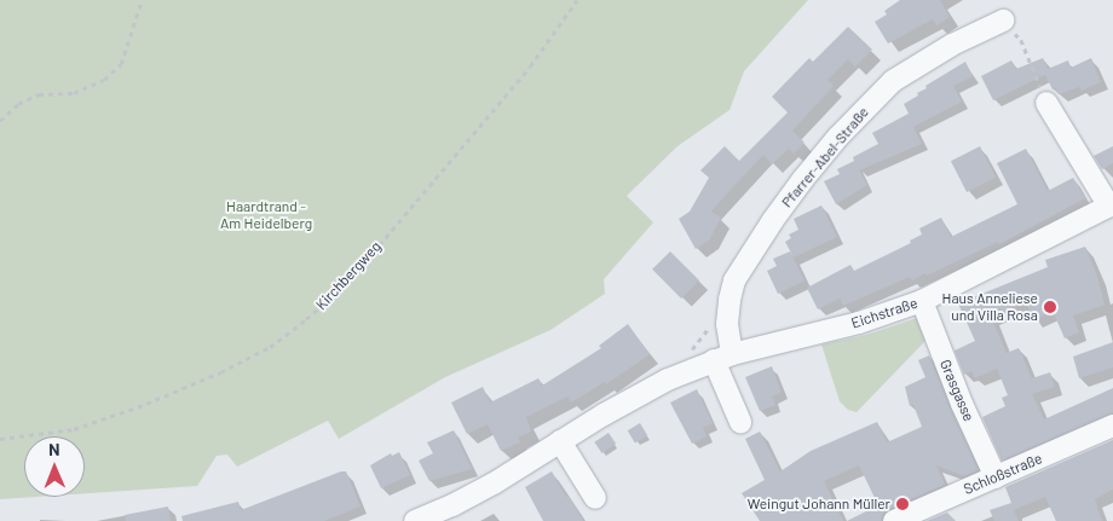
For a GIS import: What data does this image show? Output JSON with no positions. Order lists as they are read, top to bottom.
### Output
{
  "streets": {
    "street": [
      "Pfarrer-Abel-Straße",
      "Eichstraße",
      "Grasgasse",
      "Schloßstraße"
    ],
    "path": ["Kirchbergweg"]
  },
  "crossings": [
    ["Pfarrer-Abel-Straße", "Eichstraße"],
    ["Eichstraße", "Grasgasse"],
    ["Grasgasse", "Schloßstraße"]
  ],
  "parks": ["Haardtrand - Am Heidelberg"],
  "places": ["Haus Anneliese und Villa Rosa", "Weingut Johann Müller"],
  "north": "top"
}
